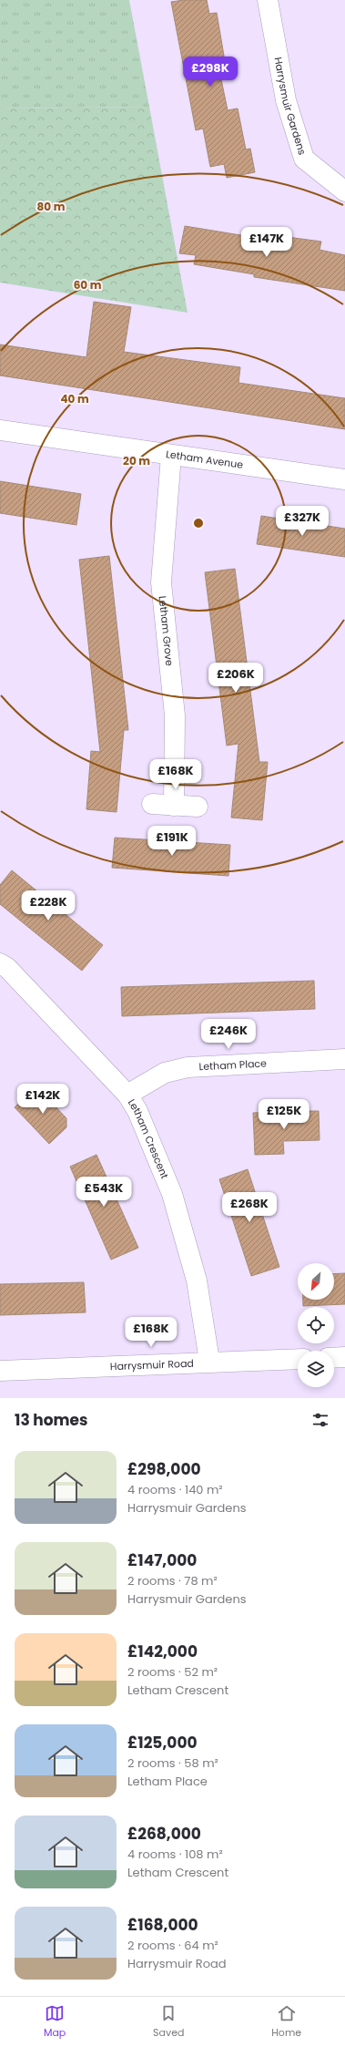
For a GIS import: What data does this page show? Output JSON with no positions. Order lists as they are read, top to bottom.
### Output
{
  "streets": {
    "street": [
      "Harrysmuir Gardens",
      "Letham Avenue",
      "Letham Grove",
      "Letham Place",
      "Letham Crescent",
      "Harrysmuir Road"
    ]
  },
  "crossings": [
    ["Letham Avenue", "Letham Grove"],
    ["Letham Place", "Letham Crescent"],
    ["Letham Crescent", "Harrysmuir Road"]
  ],
  "north": "bottom left",
  "page": {
    "price": [
      "£298K",
      "£147K",
      "£327K",
      "£206K",
      "£168K",
      "£191K",
      "£228K",
      "£246K",
      "£142K",
      "£125K",
      "£543K",
      "£268K",
      "£168K"
    ],
    "heading": "13 homes",
    "list": [
      {
        "name": "£298,000",
        "note": "4 rooms · 140 m² · Harrysmuir Gardens"
      },
      {
        "name": "£147,000",
        "note": "2 rooms · 78 m² · Harrysmuir Gardens"
      },
      {
        "name": "£142,000",
        "note": "2 rooms · 52 m² · Letham Crescent"
      },
      {
        "name": "£125,000",
        "note": "2 rooms · 58 m² · Letham Place"
      },
      {
        "name": "£268,000",
        "note": "4 rooms · 108 m² · Letham Crescent"
      },
      {
        "name": "£168,000",
        "note": "2 rooms · 64 m² · Harrysmuir Road"
      }
    ],
    "tabs": ["Map", "Saved", "Home"]
  },
  "rings": [
    "80 m",
    "60 m",
    "40 m",
    "20 m"
  ]
}
